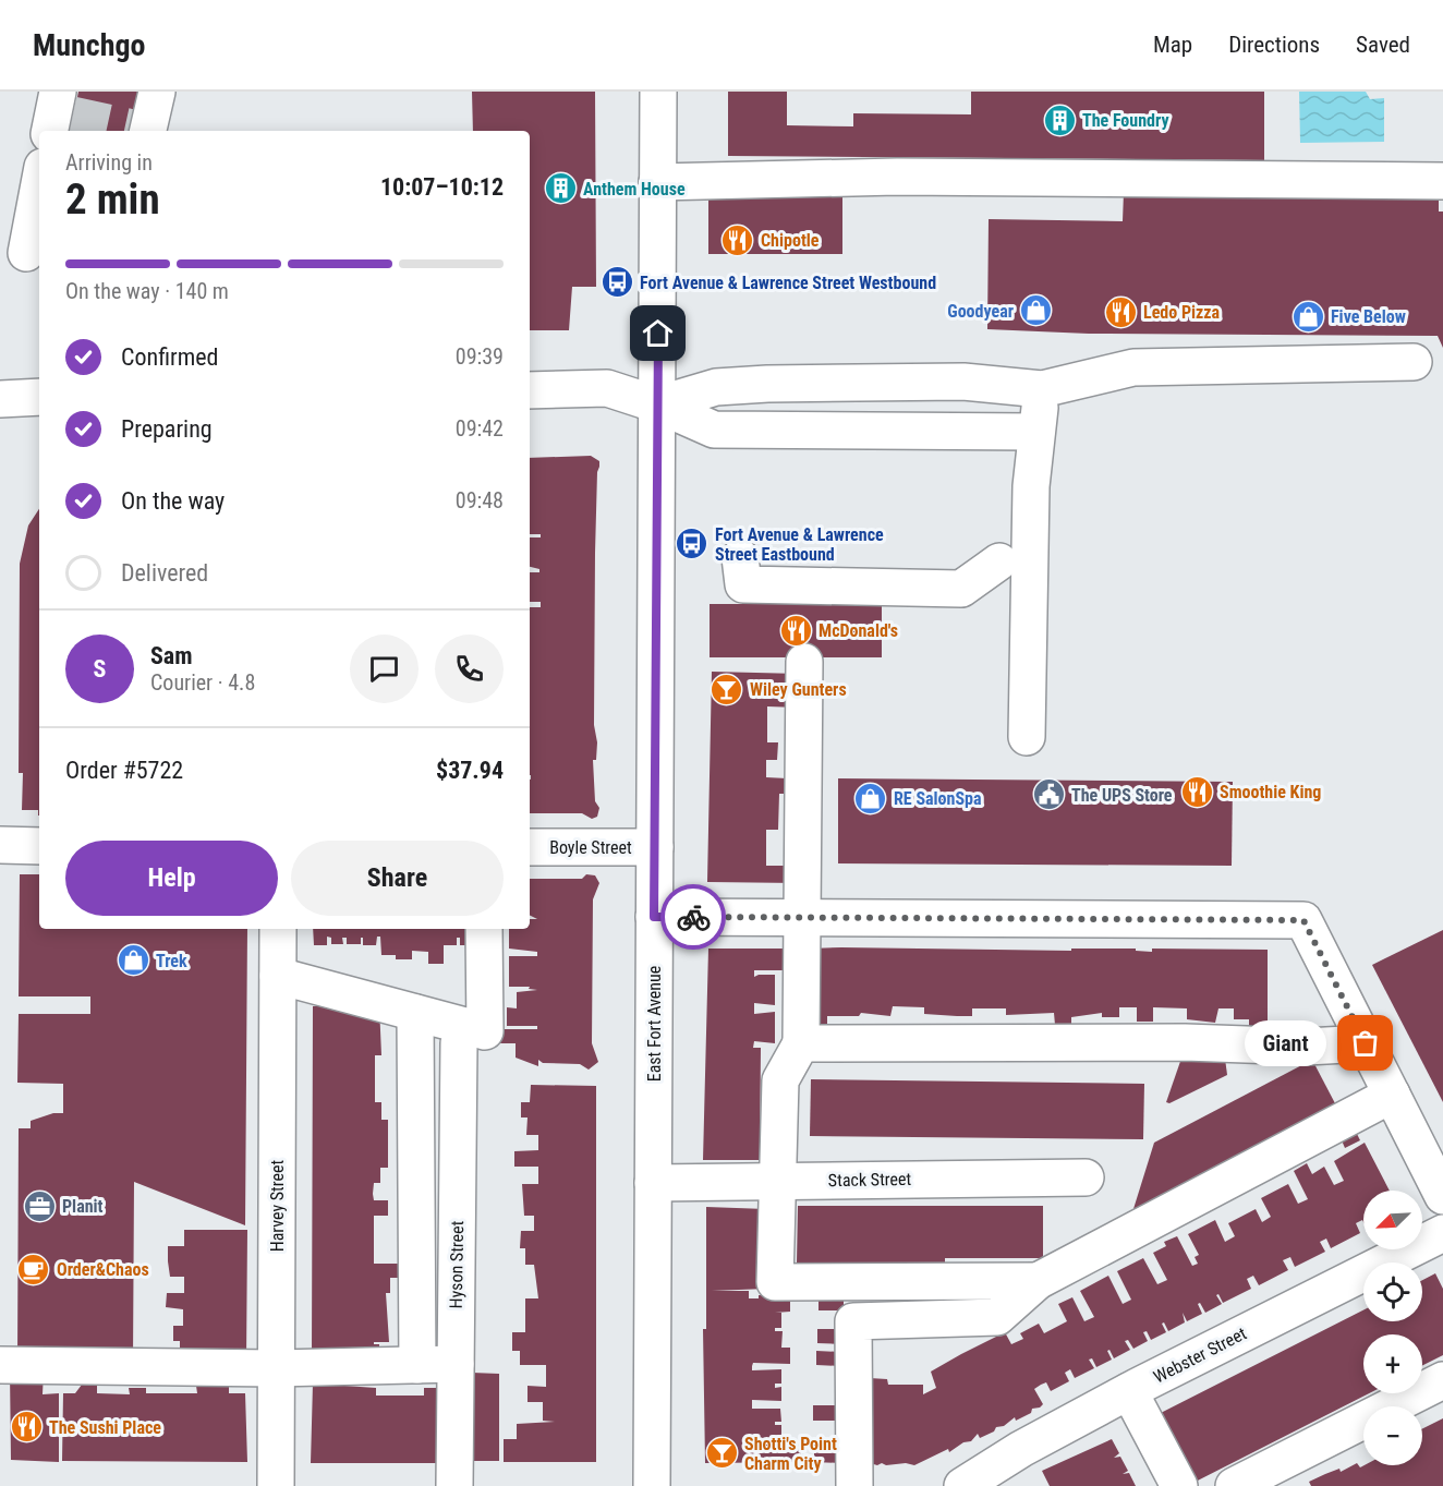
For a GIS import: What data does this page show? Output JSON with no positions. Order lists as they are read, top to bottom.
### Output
{
  "streets": {
    "street": [
      "Boyle Street",
      "East Fort Avenue",
      "Stack Street",
      "Harvey Street",
      "Hyson Street",
      "Webster Street"
    ]
  },
  "crossings": [
    ["Boyle Street", "East Fort Avenue"],
    ["East Fort Avenue", "Stack Street"]
  ],
  "places": {
    "building": ["The Foundry", "Anthem House"],
    "restaurant": [
      "Chipotle",
      "Ledo Pizza",
      "McDonald's",
      "Smoothie King",
      "The Sushi Place"
    ],
    "bus stop": ["Fort Avenue & Lawrence Street Westbound", "Fort Avenue & Lawrence Street Eastbound"],
    "shop": [
      "Goodyear",
      "Five Below",
      "RE SalonSpa",
      "Trek"
    ],
    "bar": ["Wiley Gunters", "Shotti's Point Charm City"],
    "public building": ["The UPS Store"],
    "other": ["Giant"],
    "office": ["Planit"],
    "cafe": ["Order&Chaos"]
  },
  "north": "bottom left",
  "page": {
    "header": "Munchgo",
    "nav": ["Map", "Directions", "Saved"],
    "heading": ["2 min", "Arriving in", "10:07–10:12"],
    "panel": [
      "Sam",
      "Courier · 4.8",
      "Order #5722",
      "$37.94"
    ],
    "bar": "On the way · 140 m",
    "list": [
      ["Confirmed", "09:39"],
      ["Preparing", "09:42"],
      ["On the way", "09:48"],
      "Delivered"
    ],
    "round": "S",
    "buttons": ["Help", "Share"],
    "bubble": "Giant",
    "map_buttons": ["+", "−"]
  }
}
